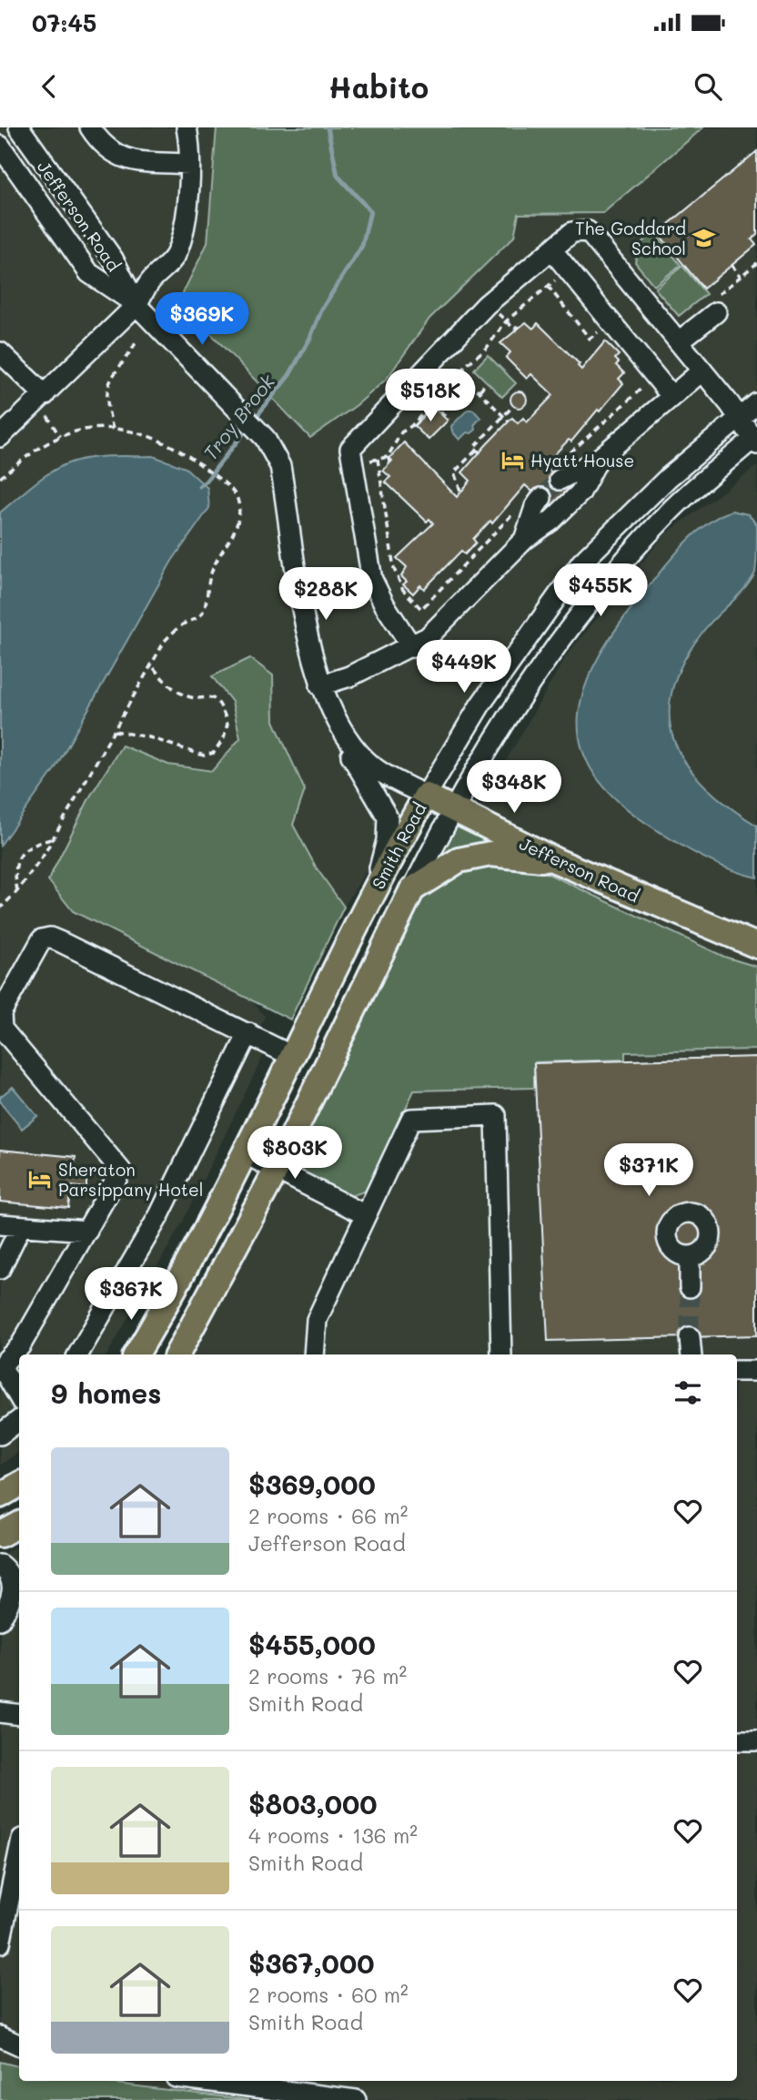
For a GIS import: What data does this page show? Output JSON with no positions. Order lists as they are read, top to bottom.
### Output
{
  "streets": {
    "main road": ["Jefferson Road", "Smith Road"]
  },
  "crossings": [
    ["Jefferson Road", "Smith Road"]
  ],
  "water": ["Troy Brook"],
  "places": {
    "school or university": ["The Goddard School"],
    "hotel": ["Hyatt House", "Sheraton Parsippany Hotel"]
  },
  "page": {
    "status": "07:45",
    "header": "Habito",
    "price": [
      "$369K",
      "$518K",
      "$455K",
      "$288K",
      "$449K",
      "$348K",
      "$803K",
      "$371K",
      "$367K"
    ],
    "heading": "9 homes",
    "list": [
      {
        "name": "$369,000",
        "note": "2 rooms · 66 m² · Jefferson Road"
      },
      {
        "name": "$455,000",
        "note": "2 rooms · 76 m² · Smith Road"
      },
      {
        "name": "$803,000",
        "note": "4 rooms · 136 m² · Smith Road"
      },
      {
        "name": "$367,000",
        "note": "2 rooms · 60 m² · Smith Road"
      }
    ]
  }
}
